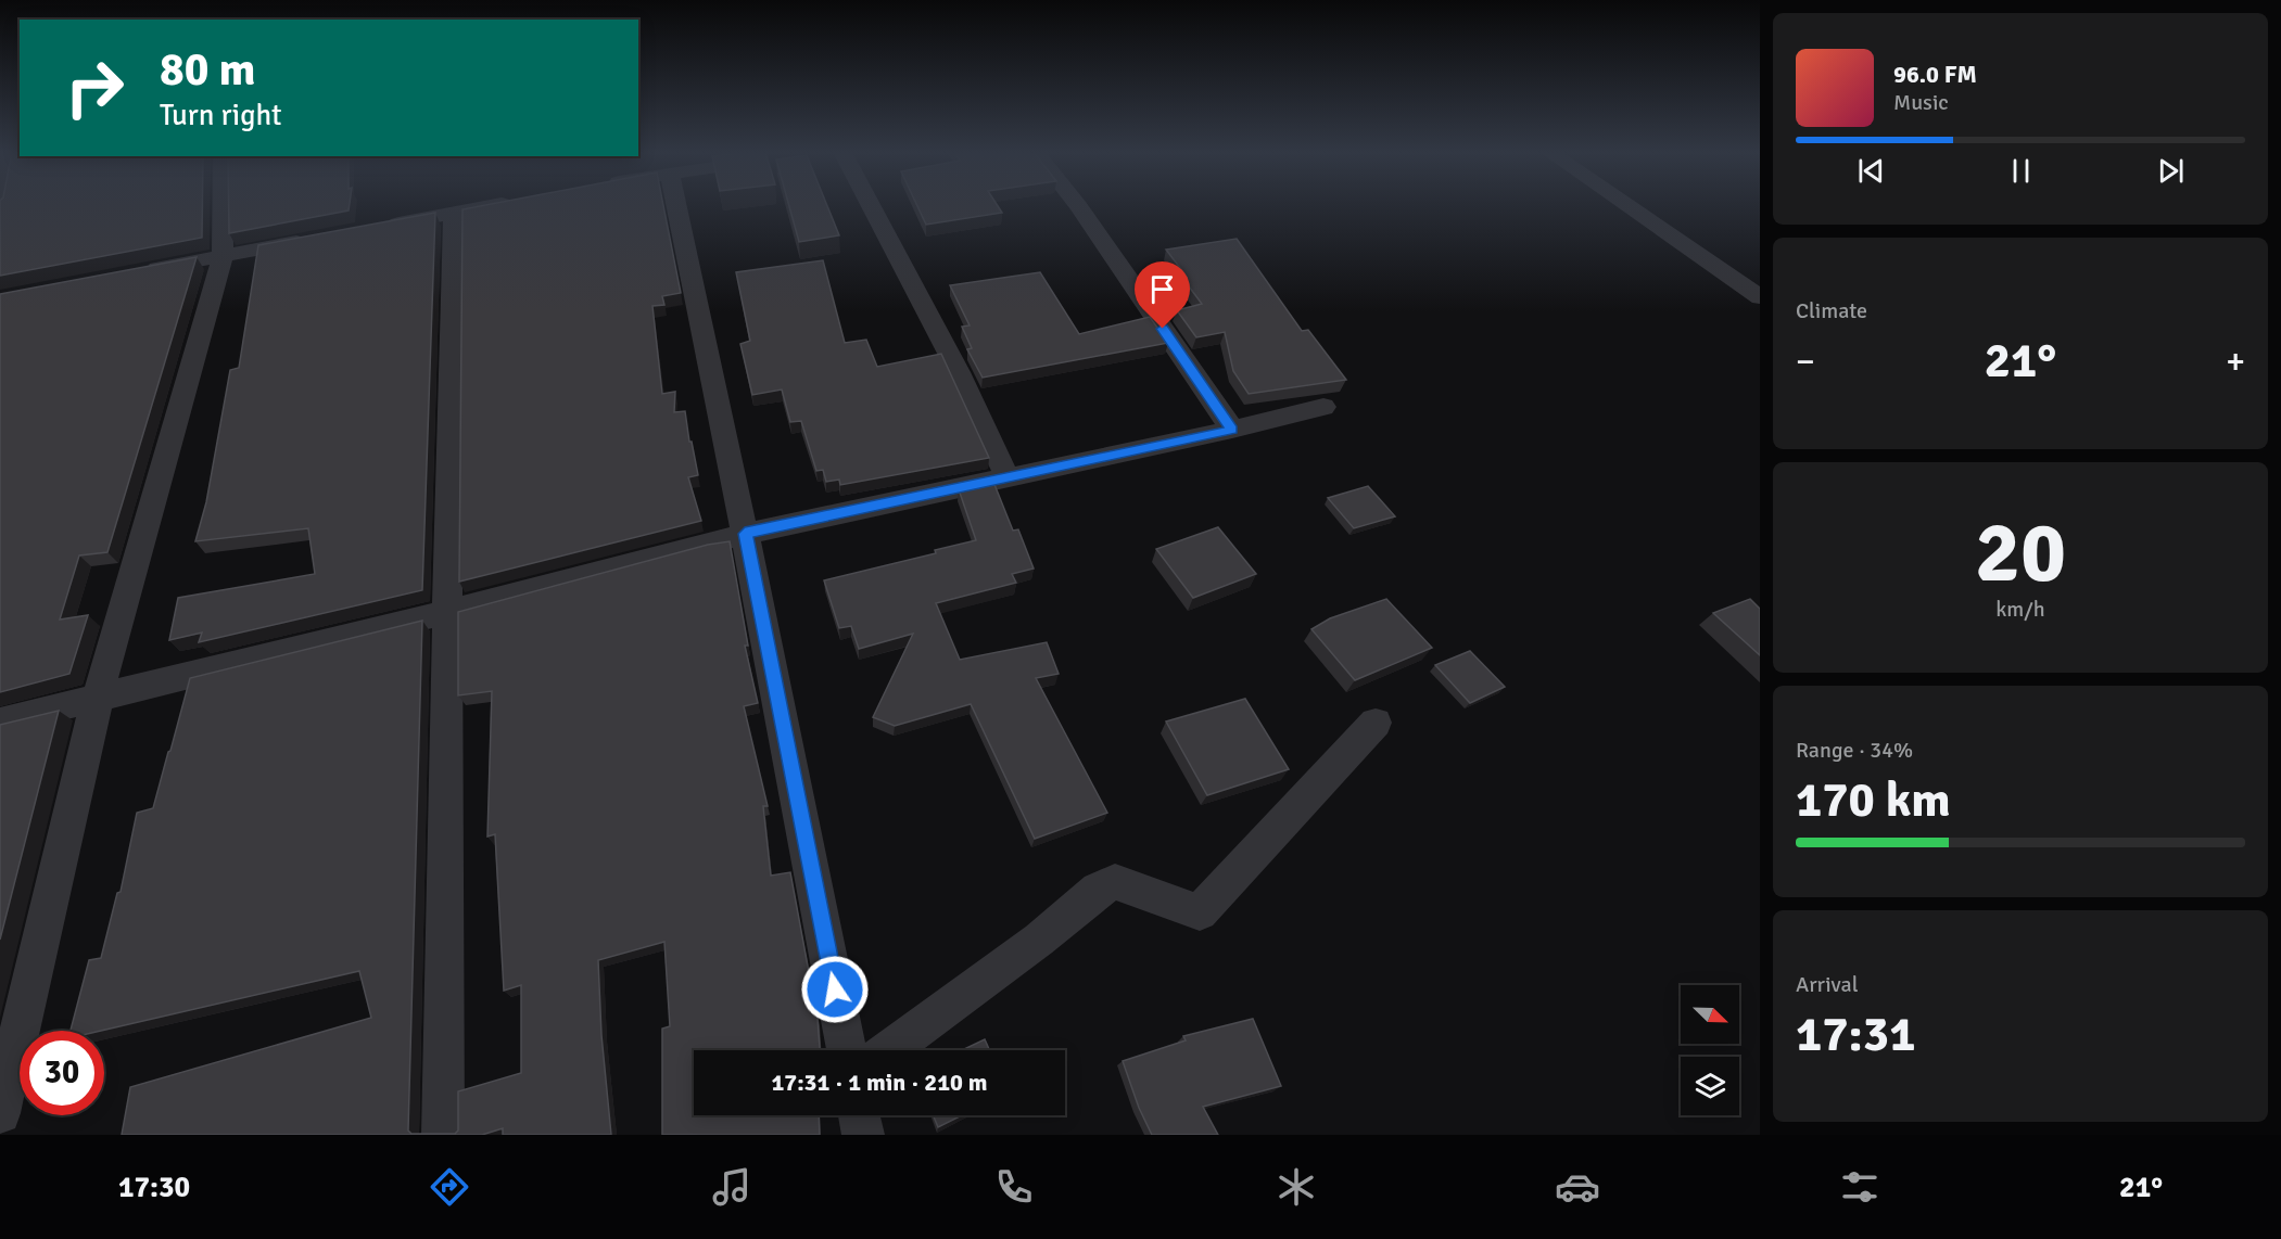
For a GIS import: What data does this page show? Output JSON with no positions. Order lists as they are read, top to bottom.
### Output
{
  "north": "bottom right",
  "page": {
    "turn": ["80 m", "Turn right"],
    "song": ["96.0 FM", "Music"],
    "tile": [
      "Climate",
      ["20", "km/h"],
      ["Range · 34%", "170 km"],
      ["Arrival", "17:31"]
    ],
    "heat": ["−", "21°", "+"],
    "limit": "30",
    "trip": "17:31 · 1 min · 210 m",
    "tabs": ["17:30", "21°"]
  }
}
